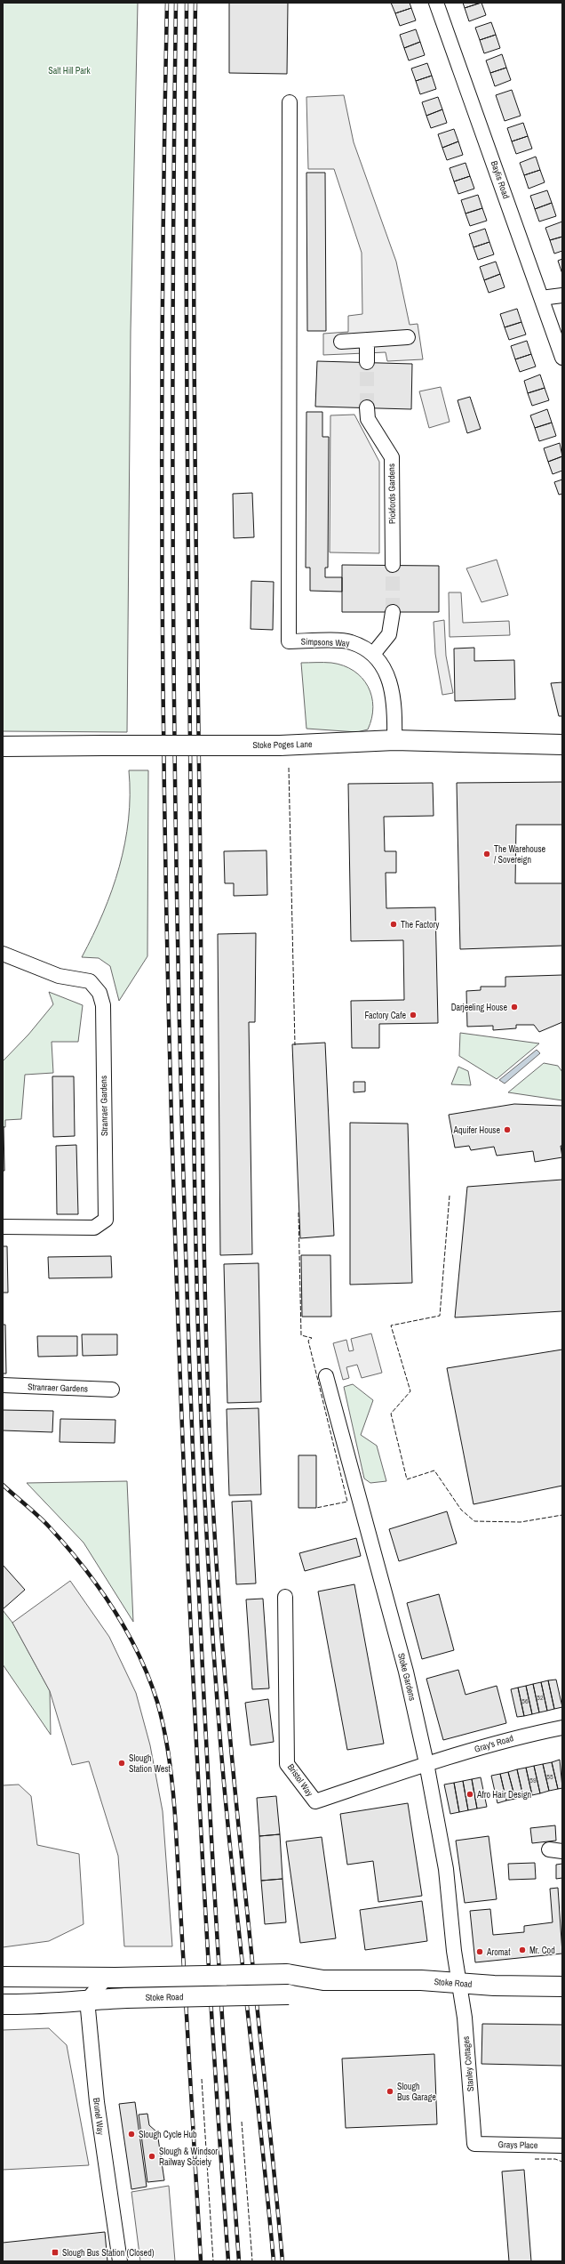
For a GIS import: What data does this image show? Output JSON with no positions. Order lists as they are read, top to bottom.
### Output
{
  "streets": {
    "main road": ["Stoke Poges Lane", "Stoke Road"],
    "street": [
      "Baylis Road",
      "Pickfords Gardens",
      "Simpsons Way",
      "Stranraer Gardens",
      "Stoke Gardens",
      "Gray's Road",
      "Bristol Way",
      "Stanley Cottages",
      "Brunel Way",
      "Grays Place"
    ]
  },
  "crossings": [
    ["Stoke Gardens", "Gray's Road"],
    ["Stoke Gardens", "Bristol Way"],
    ["Stoke Gardens", "Stoke Road"],
    ["Stoke Gardens", "Stanley Cottages"],
    ["Gray's Road", "Bristol Way"],
    ["Stoke Road", "Stanley Cottages"],
    ["Stoke Road", "Brunel Way"],
    ["Stanley Cottages", "Grays Place"]
  ],
  "parks": ["Salt Hill Park"],
  "places": {
    "other": [
      "The Warehouse / Sovereign",
      "The Factory",
      "Darjeeling House",
      "Factory Cafe",
      "Aquifer House",
      "Slough Station West",
      "Afro Hair Design",
      "Mr. Cod",
      "Aromat",
      "Slough Bus Garage",
      "Slough Cycle Hub",
      "Slough & Windsor Railway Society"
    ],
    "transit": ["Slough Bus Station (Closed)"]
  },
  "house_numbers": [
    "52",
    "56",
    "55",
    "59"
  ]
}
